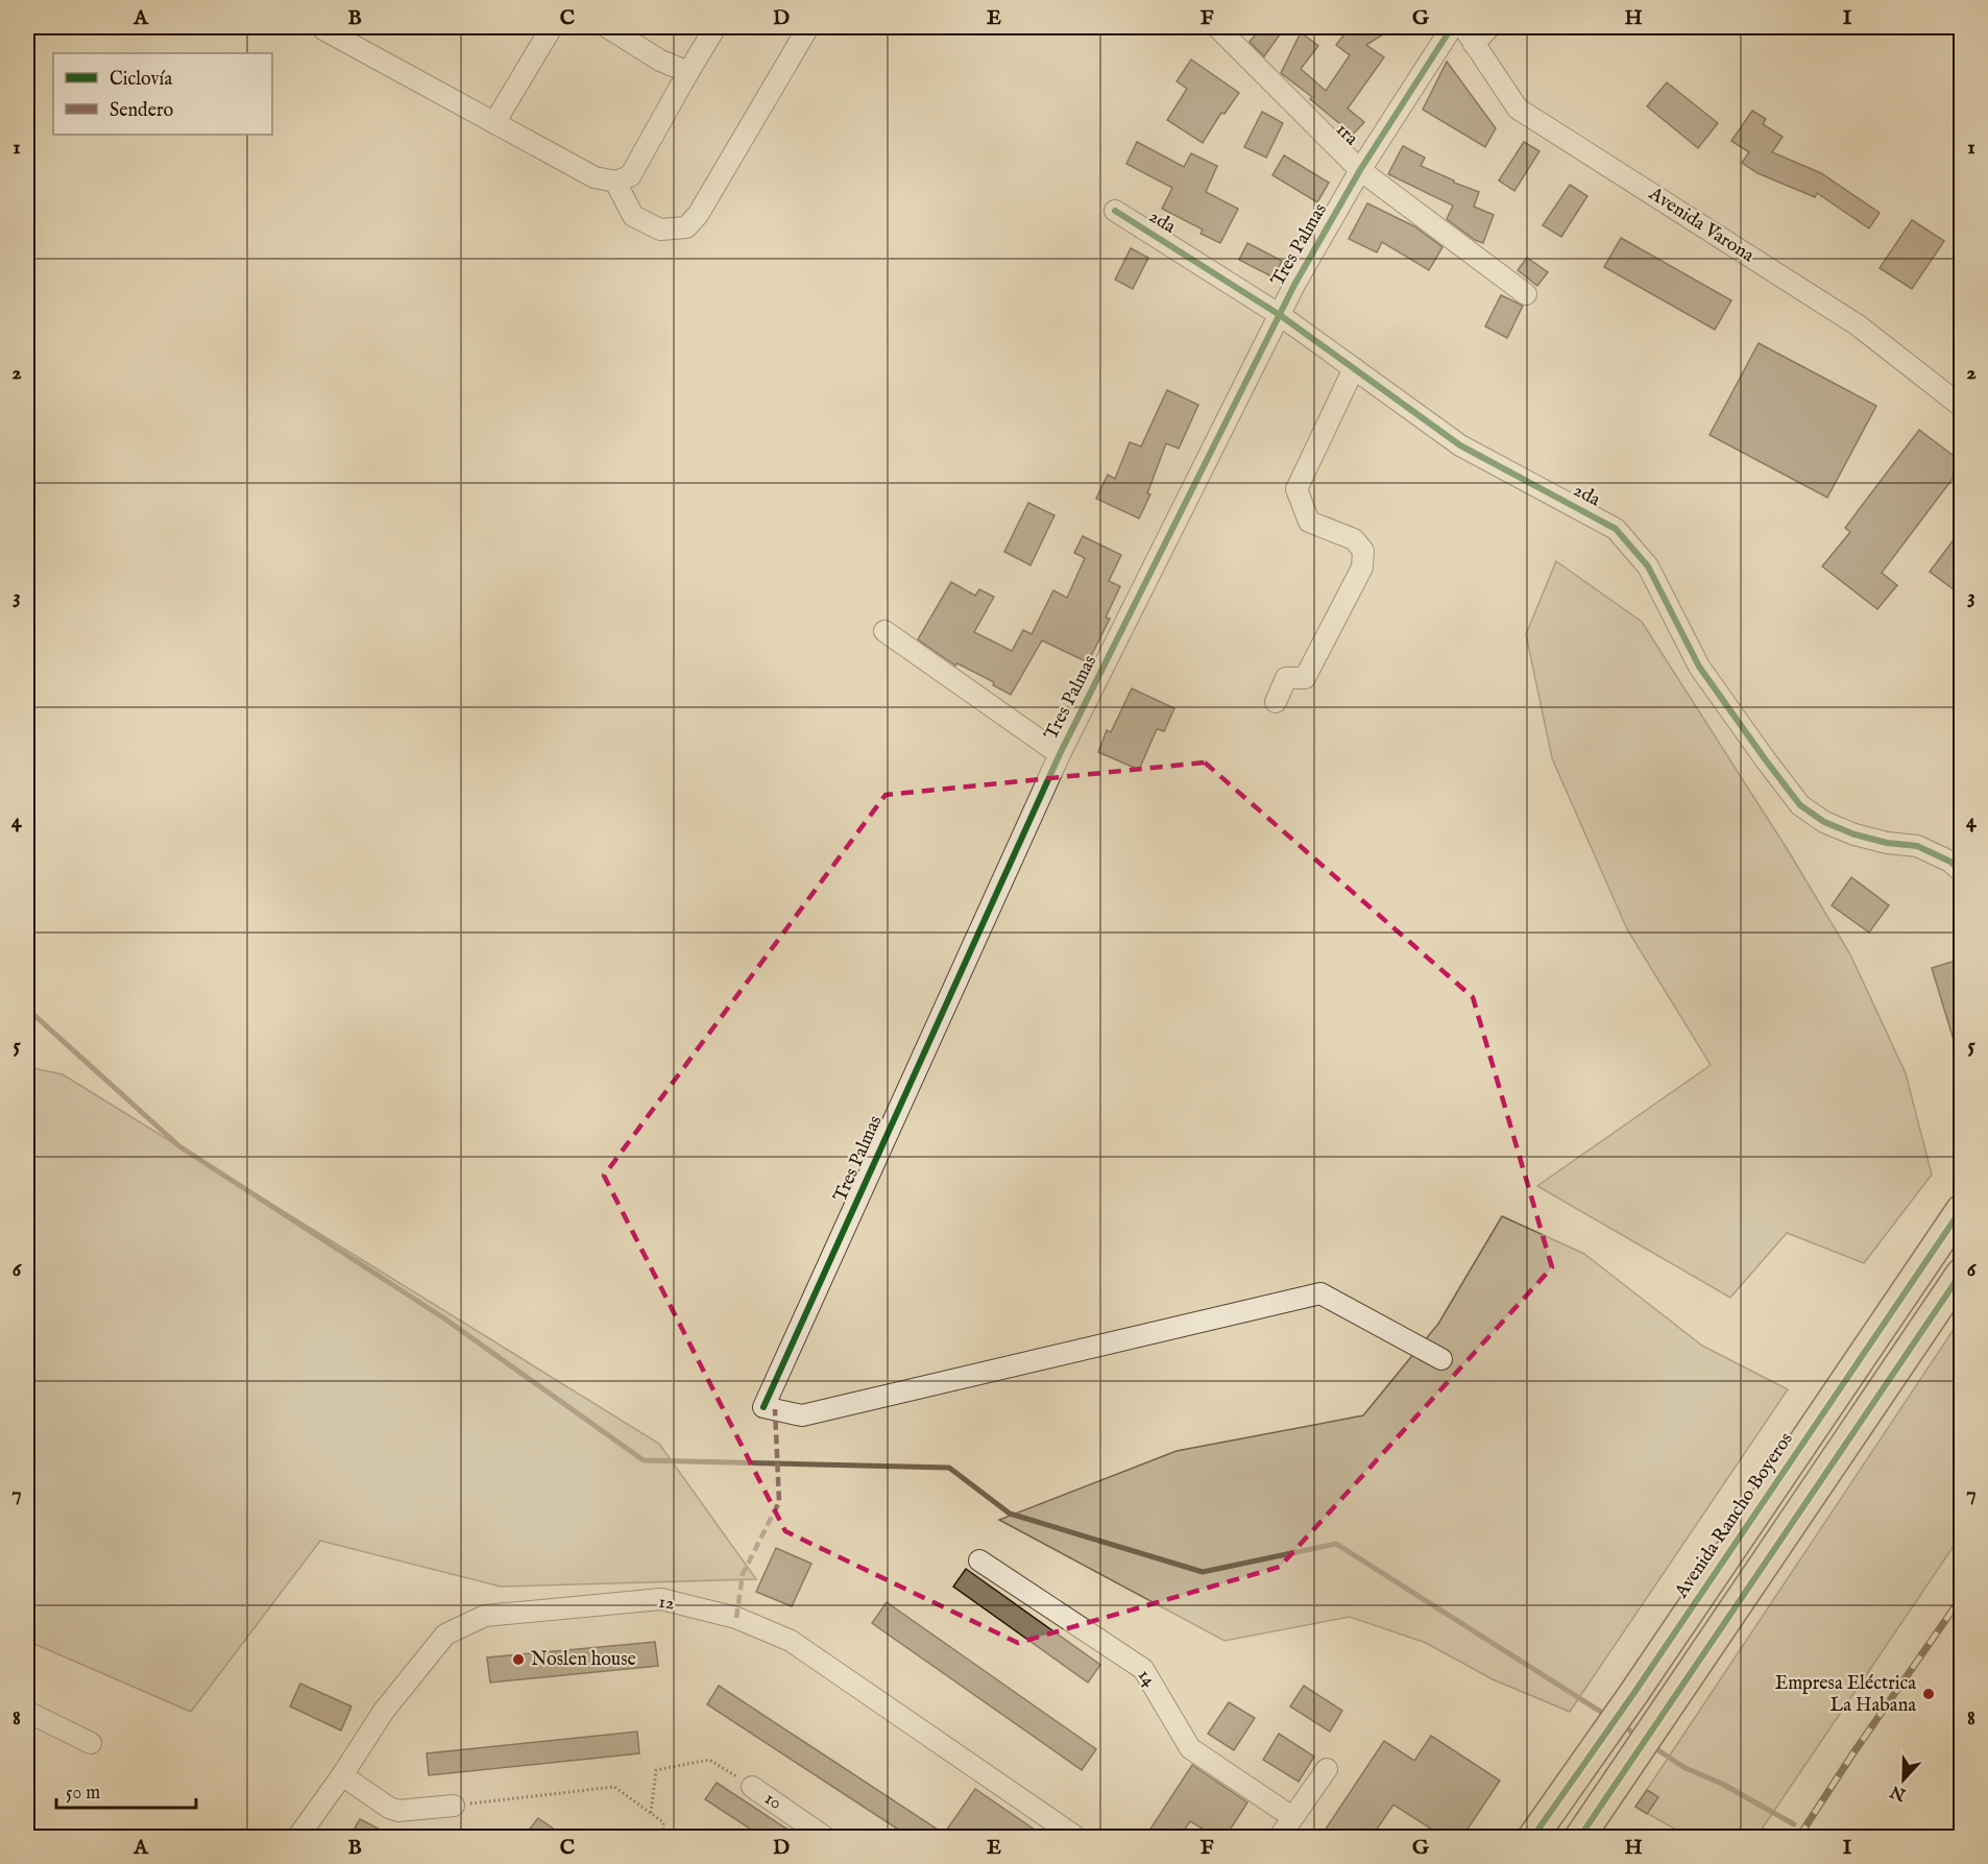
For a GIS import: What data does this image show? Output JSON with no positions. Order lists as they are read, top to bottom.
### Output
{
  "streets": {
    "highway": ["Avenida Rancho Boyeros"],
    "street": [
      "1ra",
      "2da",
      "Avenida Varona",
      "Tres Palmas",
      "12",
      "14",
      "10"
    ]
  },
  "crossings": [
    ["1ra", "Tres Palmas"],
    ["2da", "Tres Palmas"]
  ],
  "places": ["Noslen house", "Empresa Eléctrica La Habana"],
  "legend": ["Ciclovía", "Sendero"],
  "scale_bar": "50 m",
  "north": "bottom",
  "grid": {
    "columns": [
      "A",
      "B",
      "C",
      "D",
      "E",
      "F",
      "G",
      "H",
      "I"
    ],
    "rows": [
      "1",
      "2",
      "3",
      "4",
      "5",
      "6",
      "7",
      "8"
    ]
  }
}
